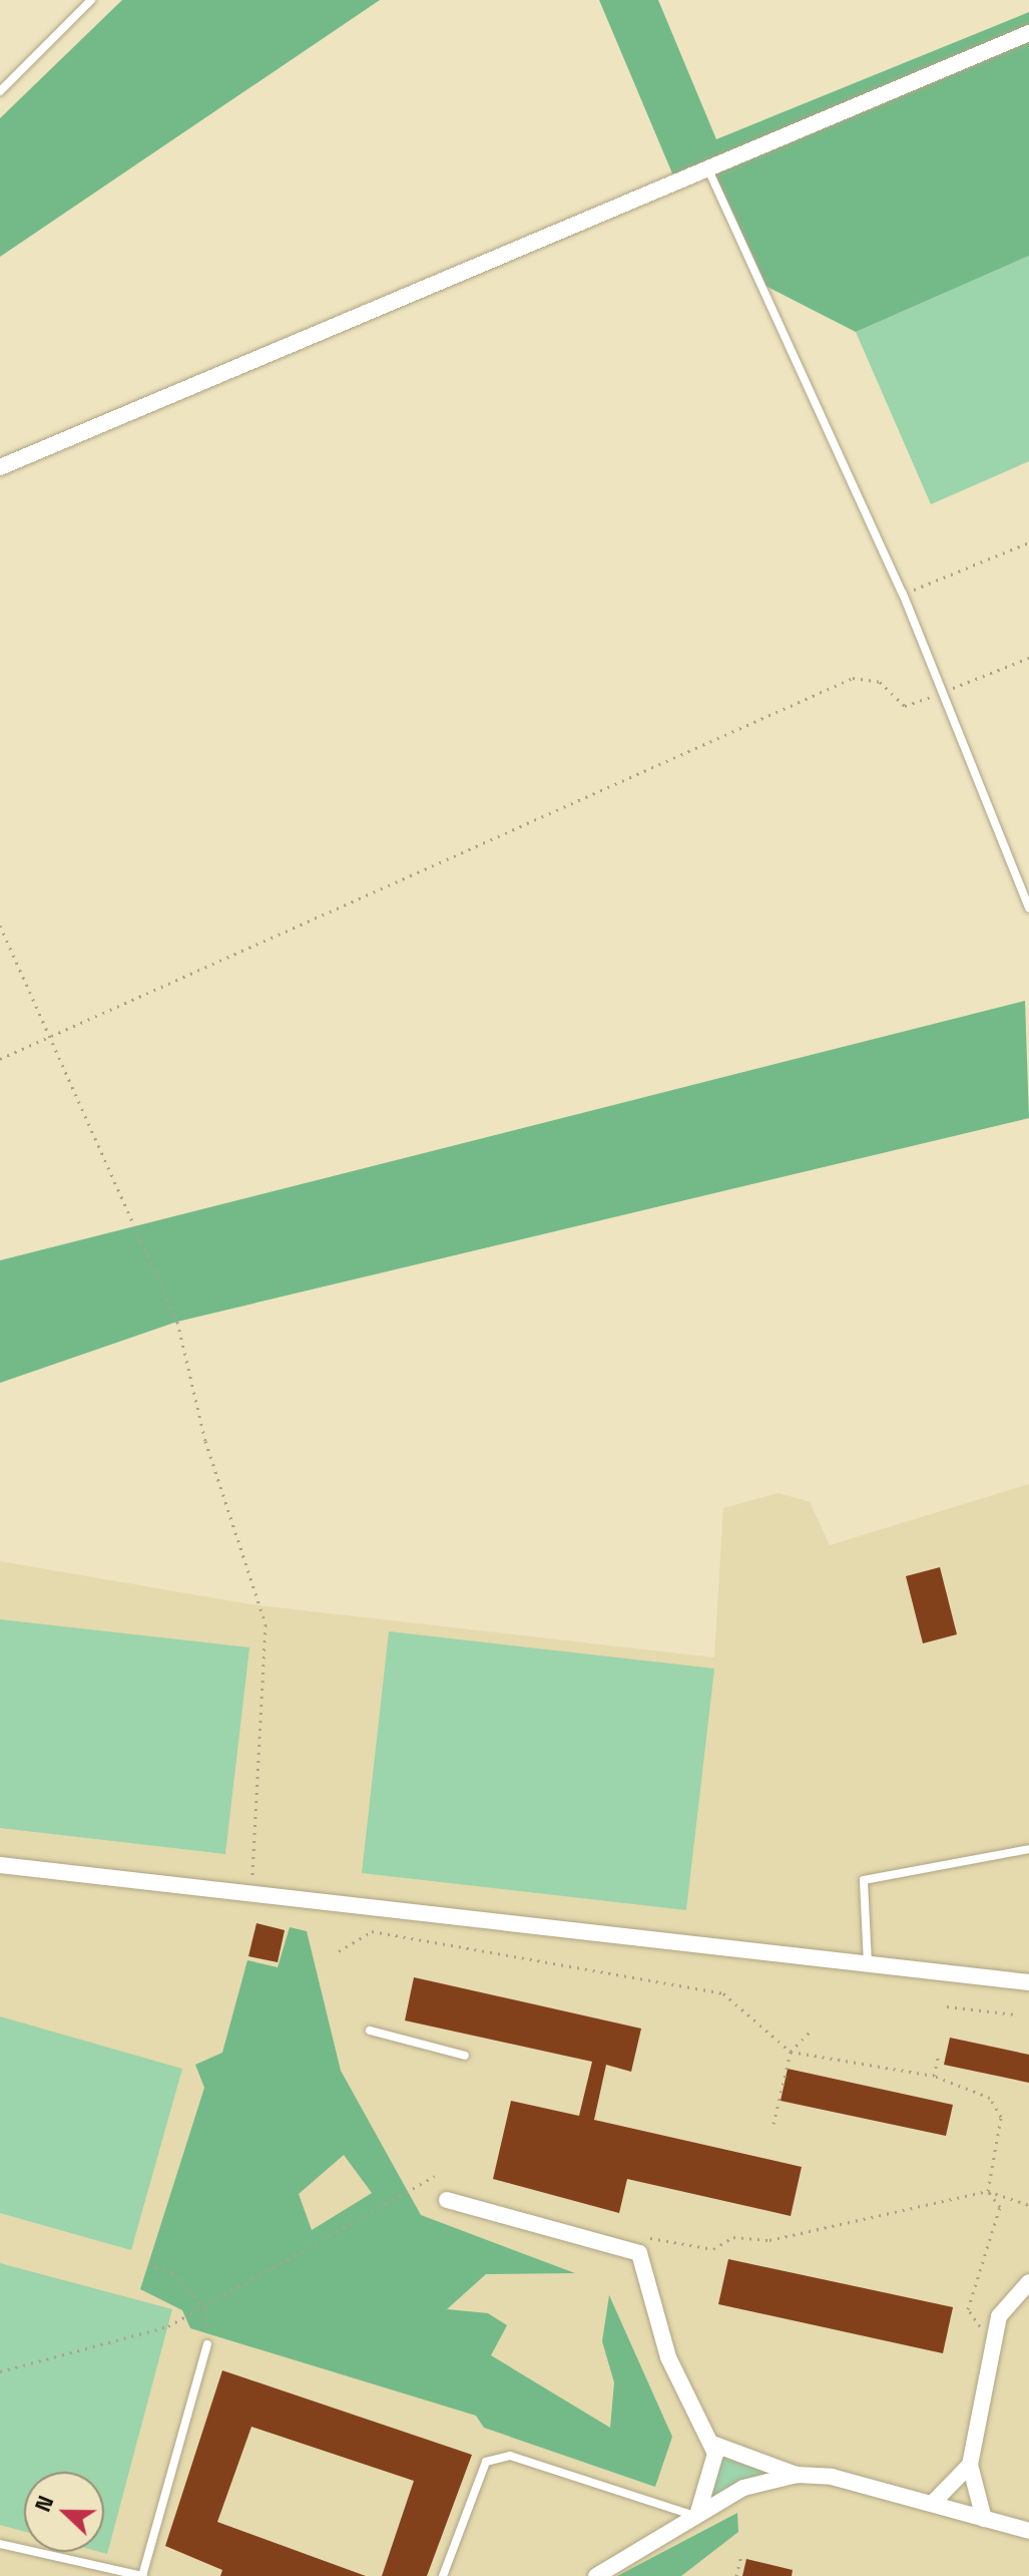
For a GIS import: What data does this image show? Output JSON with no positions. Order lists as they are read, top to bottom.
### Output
{
  "north": "left"
}
